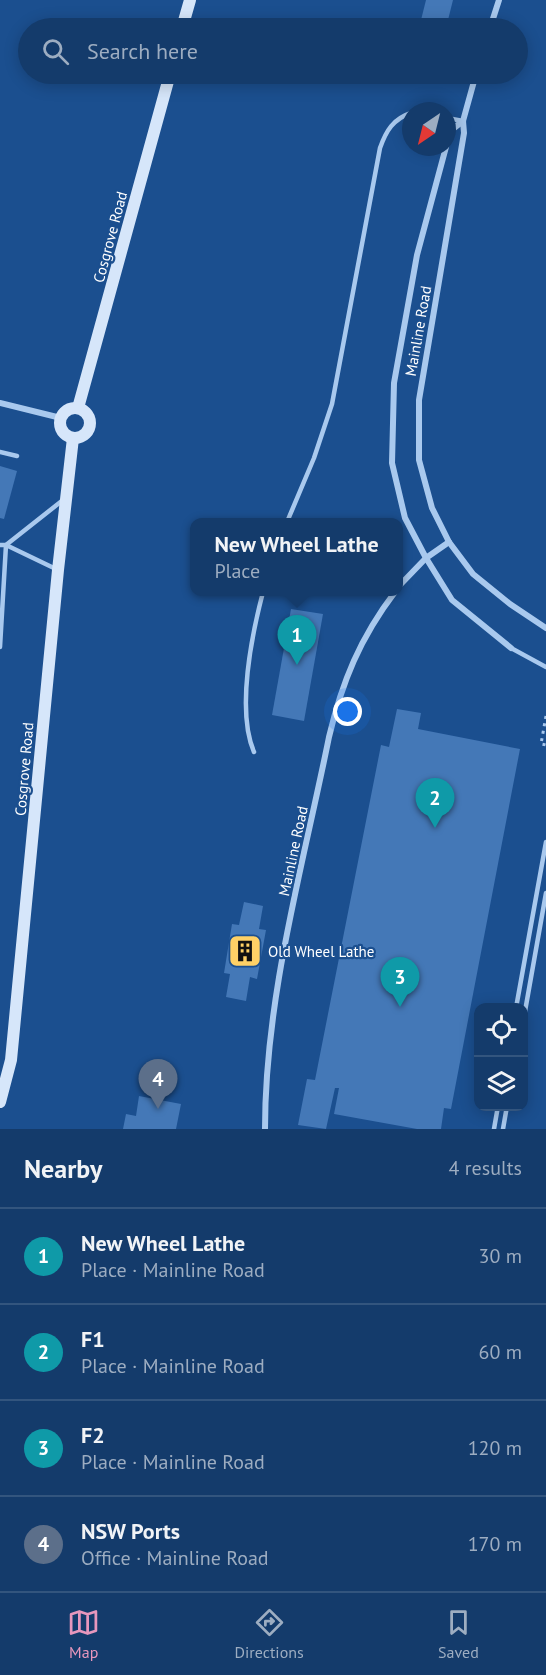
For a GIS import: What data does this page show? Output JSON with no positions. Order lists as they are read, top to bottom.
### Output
{
  "streets": {
    "main road": ["Cosgrove Road"],
    "street": ["Mainline Road"]
  },
  "places": {
    "building": ["Old Wheel Lathe"]
  },
  "north": "bottom left",
  "page": {
    "search": "Search here",
    "popup": ["New Wheel Lathe", "Place"],
    "pins": [
      "1",
      "2",
      "3",
      "4"
    ],
    "heading": ["Nearby", "4 results"],
    "list": [
      {
        "mark": "1",
        "name": "New Wheel Lathe",
        "note": "Place · Mainline Road",
        "value": "30 m"
      },
      {
        "mark": "2",
        "name": "F1",
        "note": "Place · Mainline Road",
        "value": "60 m"
      },
      {
        "mark": "3",
        "name": "F2",
        "note": "Place · Mainline Road",
        "value": "120 m"
      },
      {
        "mark": "4",
        "name": "NSW Ports",
        "note": "Office · Mainline Road",
        "value": "170 m"
      }
    ],
    "nav": ["Map", "Directions", "Saved"]
  }
}
